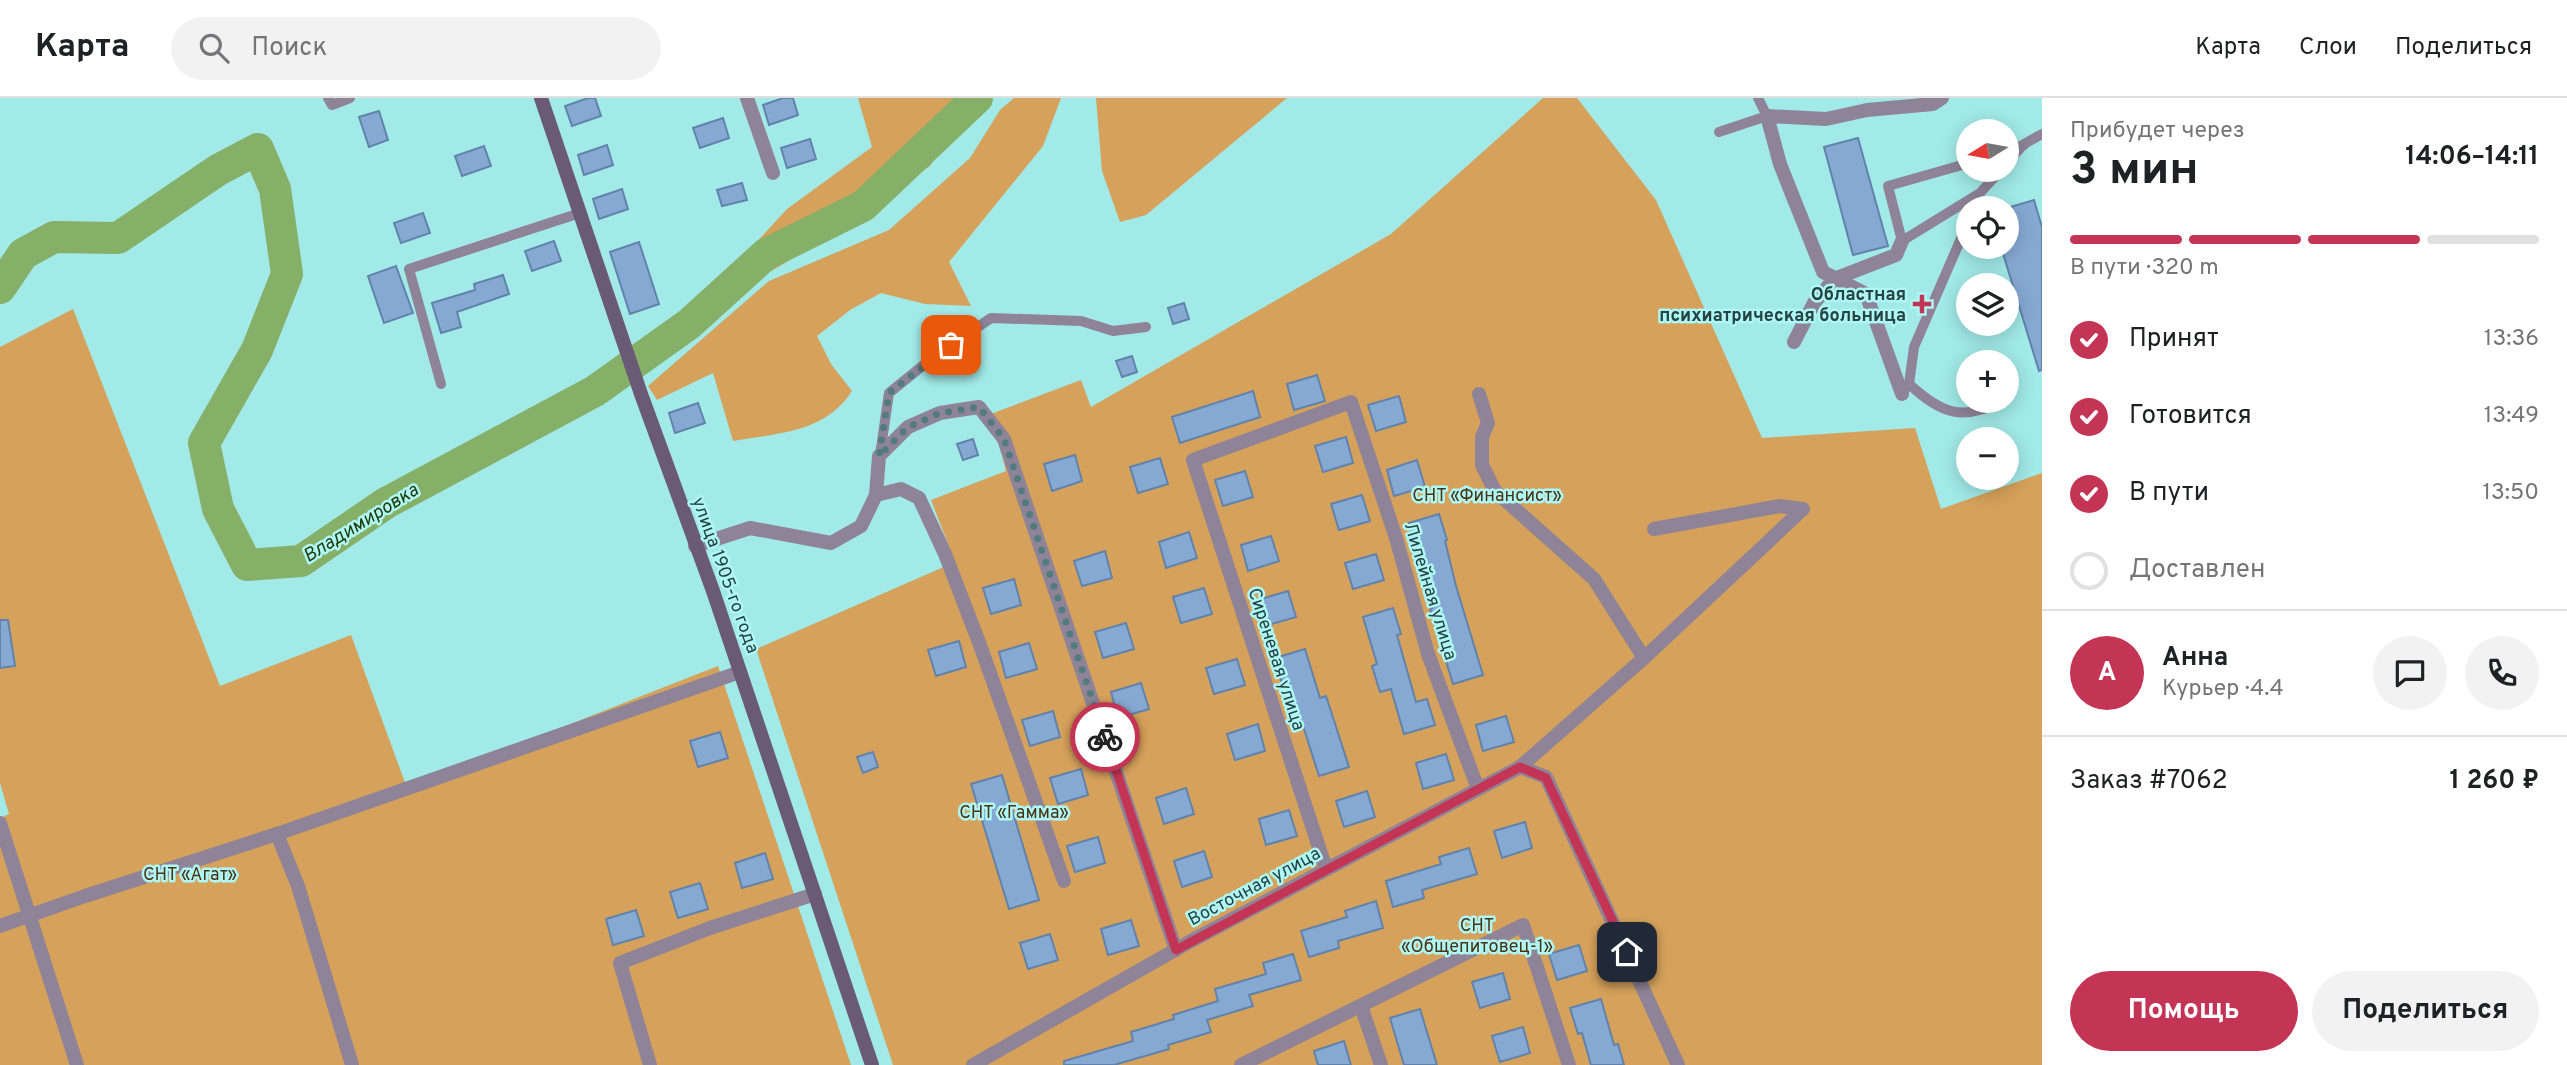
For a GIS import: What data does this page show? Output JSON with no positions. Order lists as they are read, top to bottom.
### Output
{
  "streets": {
    "street": [
      "улица 1905-го года",
      "Лилейная улица",
      "Сиреневая улица",
      "Восточная улица"
    ]
  },
  "crossings": [
    ["Лилейная улица", "Сиреневая улица"],
    ["Лилейная улица", "Восточная улица"],
    ["Сиреневая улица", "Восточная улица"]
  ],
  "water": ["Владимировка"],
  "parks": [
    "СНТ «Финансист»",
    "СНТ «Гамма»",
    "СНТ «Агат»",
    "СНТ «Общепитовец-1»"
  ],
  "places": {
    "health": ["Областная психиатрическая больница"]
  },
  "north": "left",
  "page": {
    "header": "Карта",
    "search": "Поиск",
    "nav": ["Карта", "Слои", "Поделиться"],
    "heading": ["3 мин", "Прибудет через", "14:06–14:11"],
    "panel": [
      "Анна",
      "Курьер · 4.4",
      "Заказ #7062",
      "1 260 ₽"
    ],
    "map_buttons": ["+", "−"],
    "bar": "В пути · 320 m",
    "list": [
      ["Принят", "13:36"],
      ["Готовится", "13:49"],
      ["В пути", "13:50"],
      "Доставлен"
    ],
    "round": "А",
    "buttons": ["Помощь", "Поделиться"]
  }
}
